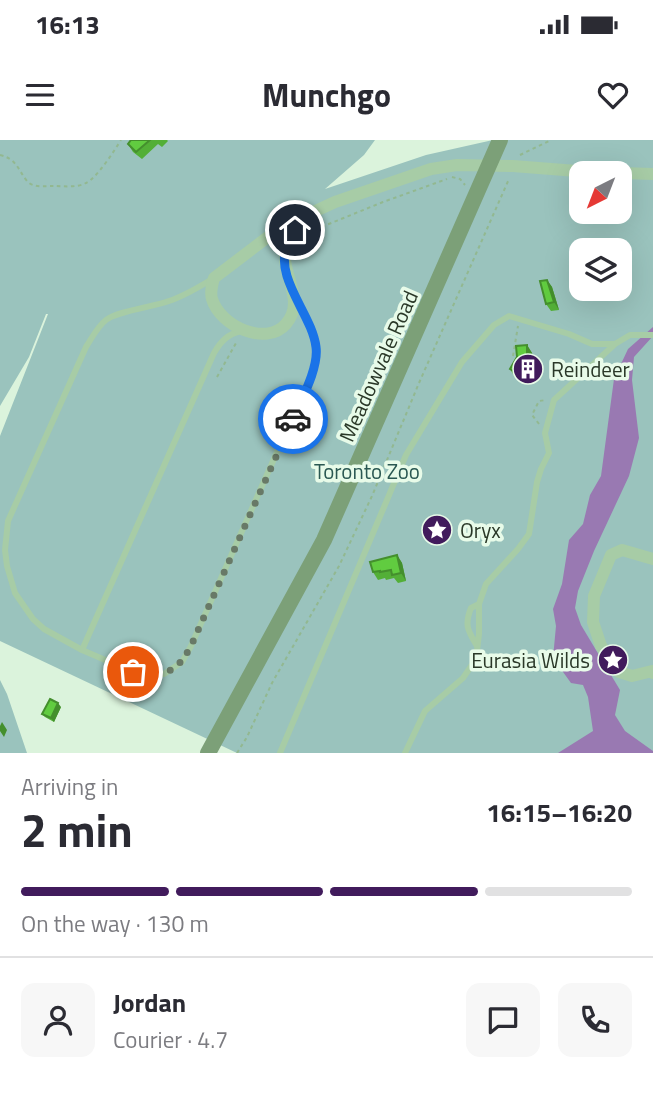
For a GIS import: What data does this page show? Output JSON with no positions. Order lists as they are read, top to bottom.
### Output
{
  "streets": {
    "main road": ["Meadowvale Road"]
  },
  "parks": ["Toronto Zoo"],
  "places": {
    "building": ["Reindeer"],
    "place": ["Oryx", "Eurasia Wilds"]
  },
  "north": "bottom left",
  "page": {
    "status": "16:13",
    "header": "Munchgo",
    "heading": ["2 min", "Arriving in", "16:15–16:20"],
    "panel": ["Jordan", "Courier · 4.7"],
    "bar": "On the way · 130 m"
  }
}
